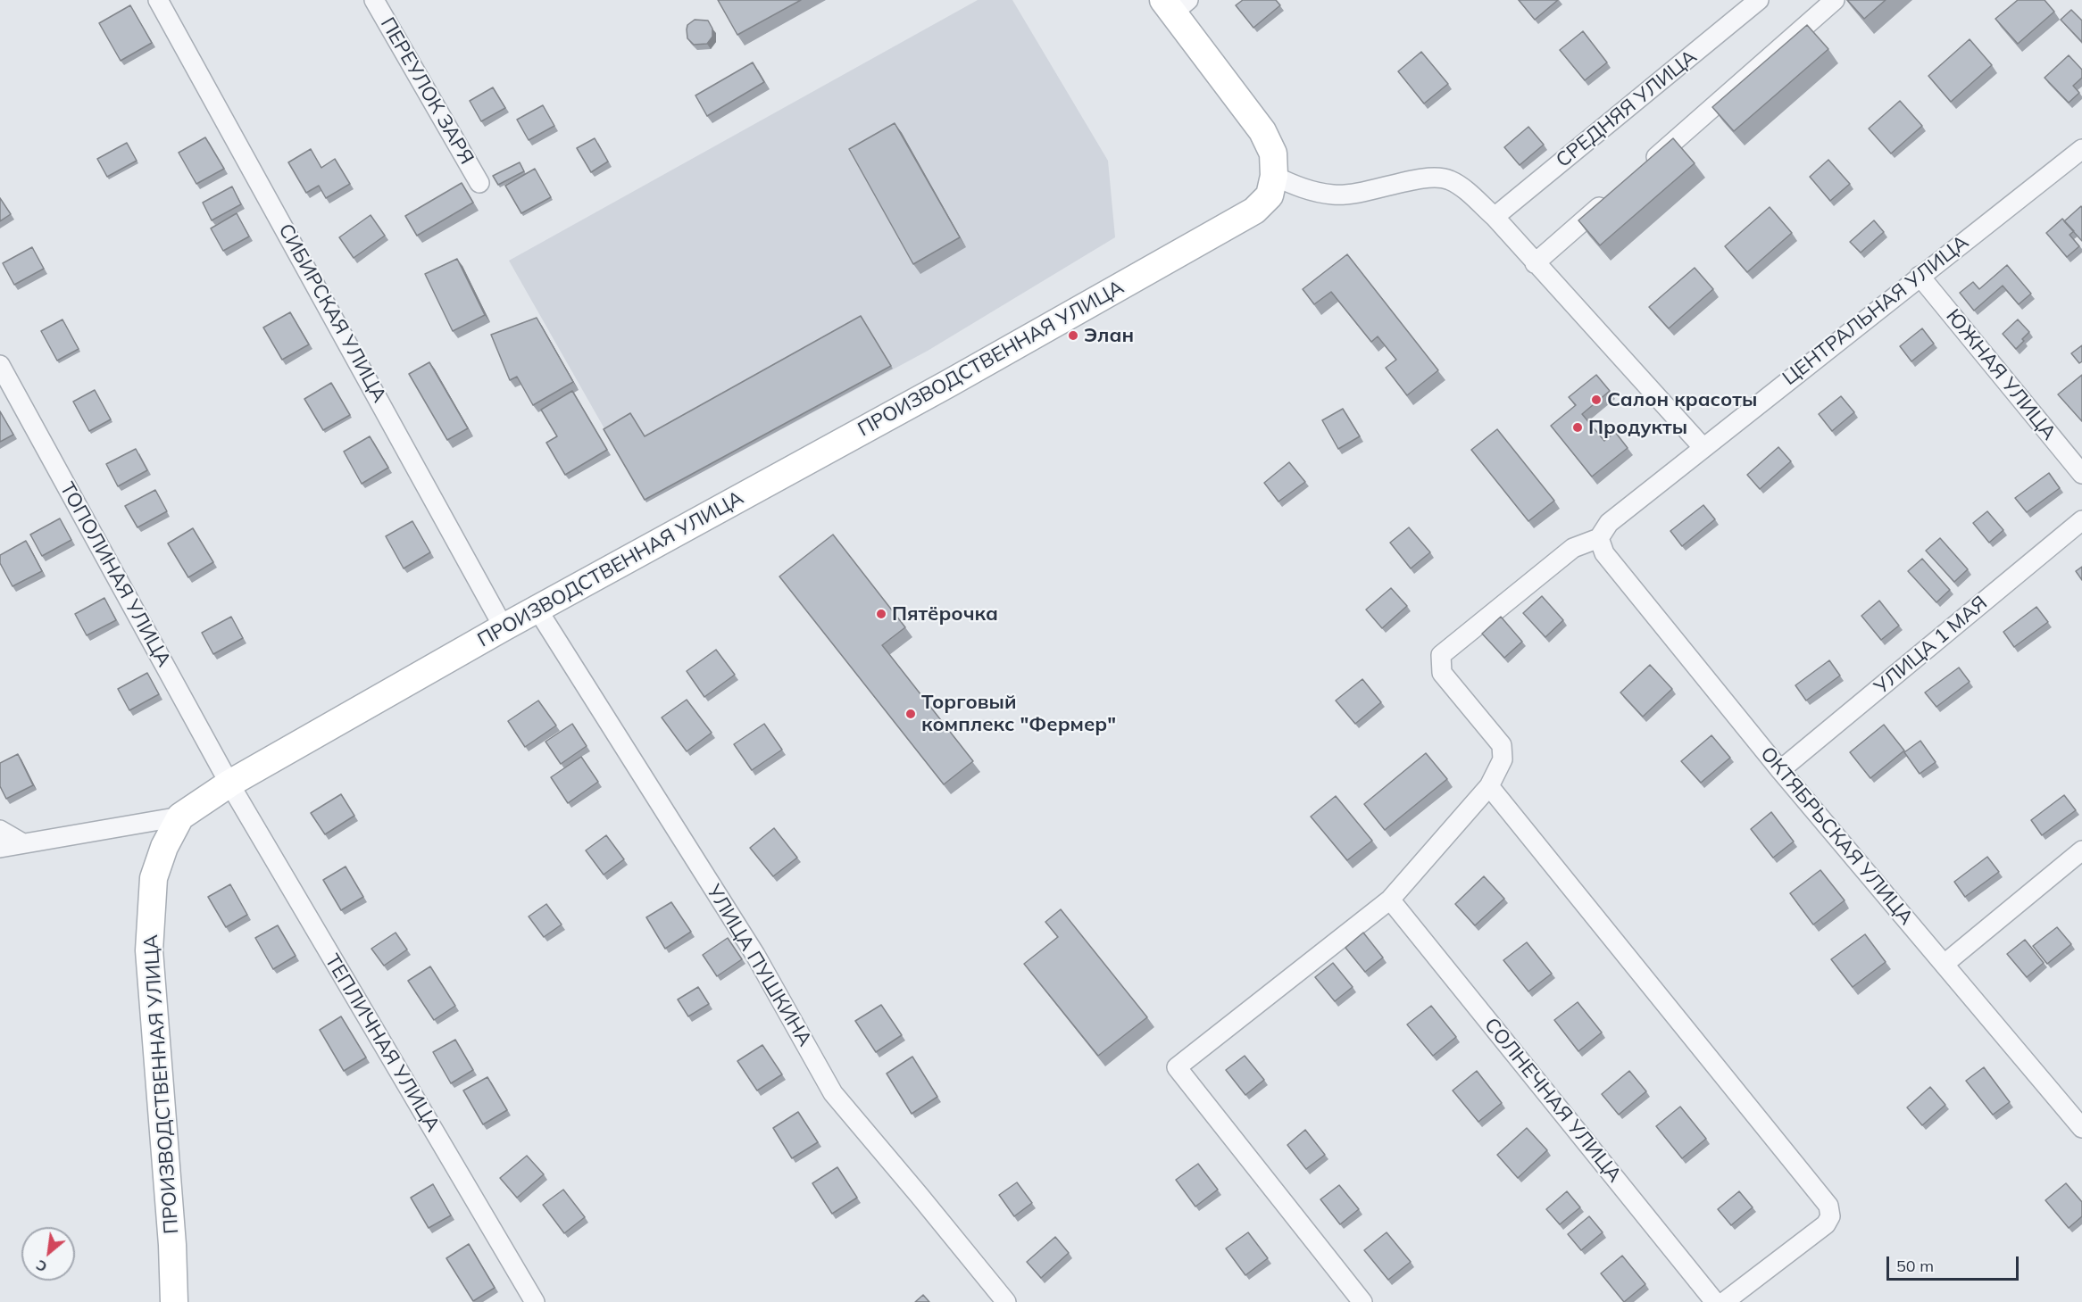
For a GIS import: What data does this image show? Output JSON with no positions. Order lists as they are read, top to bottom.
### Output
{
  "streets": {
    "street": [
      "ПЕРЕУЛОК ЗАРЯ",
      "СРЕДНЯЯ УЛИЦА",
      "ЦЕНТРАЛЬНАЯ УЛИЦА",
      "СИБИРСКАЯ УЛИЦА",
      "ПРОИЗВОДСТВЕННАЯ УЛИЦА",
      "ЮЖНАЯ УЛИЦА",
      "ТОПОЛИНАЯ УЛИЦА",
      "УЛИЦА 1 МАЯ",
      "ОКТЯБРЬСКАЯ УЛИЦА",
      "УЛИЦА ПУШКИНА",
      "ТЕПЛИЧНАЯ УЛИЦА",
      "СОЛНЕЧНАЯ УЛИЦА"
    ]
  },
  "crossings": [
    ["ЦЕНТРАЛЬНАЯ УЛИЦА", "ЮЖНАЯ УЛИЦА"],
    ["ЦЕНТРАЛЬНАЯ УЛИЦА", "ОКТЯБРЬСКАЯ УЛИЦА"],
    ["СИБИРСКАЯ УЛИЦА", "ПРОИЗВОДСТВЕННАЯ УЛИЦА"],
    ["ПРОИЗВОДСТВЕННАЯ УЛИЦА", "ТОПОЛИНАЯ УЛИЦА"],
    ["ПРОИЗВОДСТВЕННАЯ УЛИЦА", "УЛИЦА ПУШКИНА"],
    ["ПРОИЗВОДСТВЕННАЯ УЛИЦА", "ТЕПЛИЧНАЯ УЛИЦА"],
    ["ТОПОЛИНАЯ УЛИЦА", "ТЕПЛИЧНАЯ УЛИЦА"],
    ["УЛИЦА 1 МАЯ", "ОКТЯБРЬСКАЯ УЛИЦА"]
  ],
  "places": [
    "Элан",
    "Салон красоты",
    "Продукты",
    "Пятёрочка",
    "Торговый комплекс \"Фермер\""
  ],
  "scale_bar": "50 m",
  "north": "bottom left"
}
